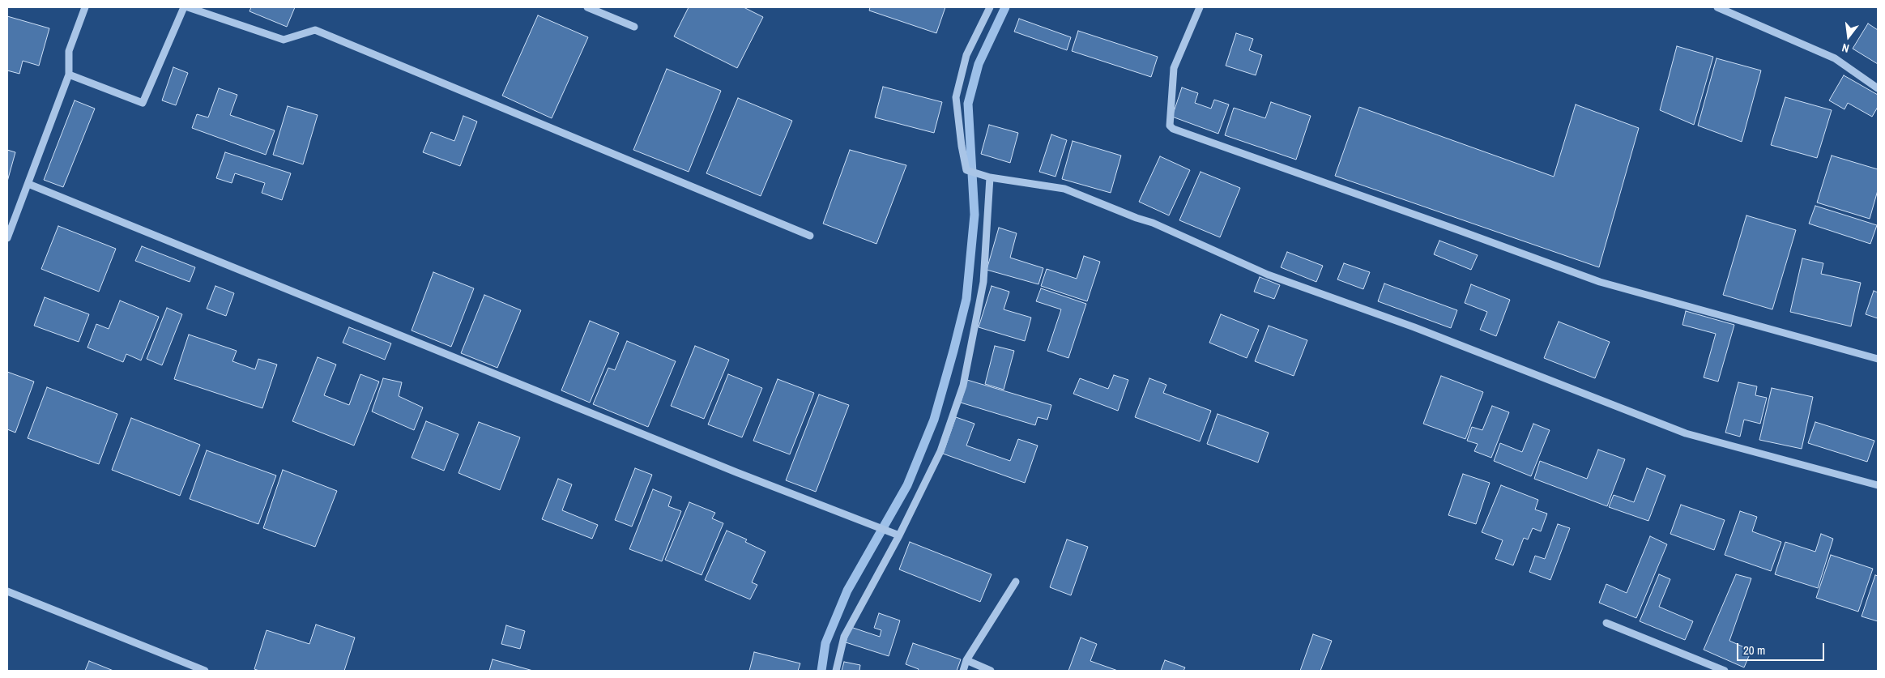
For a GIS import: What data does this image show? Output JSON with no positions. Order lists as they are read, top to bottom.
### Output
{
  "scale_bar": "20 m",
  "north": "bottom"
}
